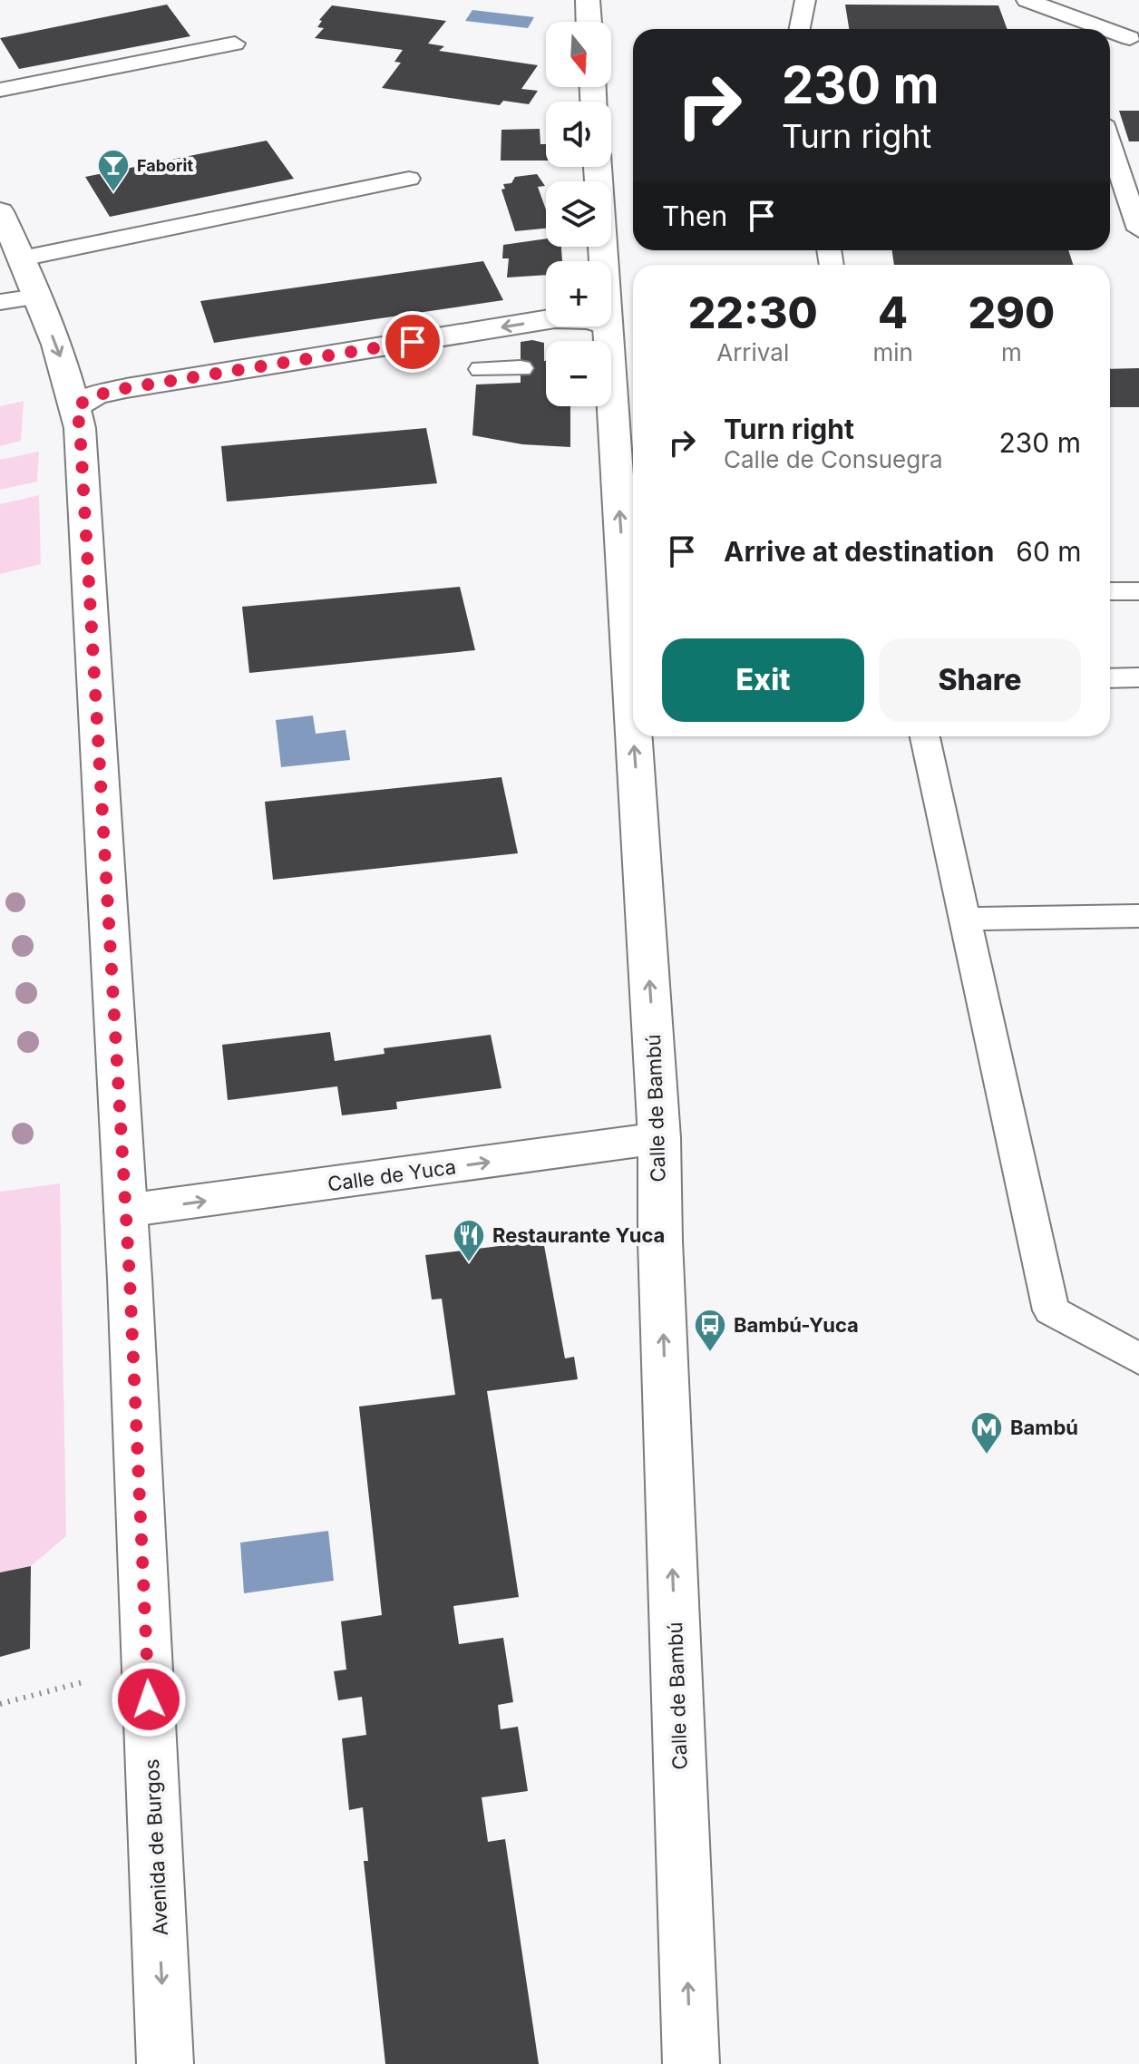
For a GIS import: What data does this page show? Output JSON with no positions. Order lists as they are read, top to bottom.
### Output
{
  "streets": {
    "street": ["Calle de Bambú", "Calle de Yuca", "Avenida de Burgos"]
  },
  "crossings": [
    ["Calle de Bambú", "Calle de Yuca"],
    ["Calle de Yuca", "Avenida de Burgos"]
  ],
  "one_way": ["Calle de Bambú", "Calle de Yuca", "Avenida de Burgos"],
  "places": {
    "bar": ["Faborit"],
    "restaurant": ["Restaurante Yuca"],
    "bus stop": ["Bambú-Yuca"],
    "metro station": ["Bambú"]
  },
  "north": "bottom",
  "page": {
    "map_buttons": ["+", "−"],
    "turn": ["230 m", "Turn right"],
    "then": "Then",
    "eta": [
      "22:30",
      "Arrival",
      "4",
      "min",
      "290",
      "m"
    ],
    "list": [
      {
        "name": "Turn right",
        "note": "Calle de Consuegra",
        "value": "230 m"
      },
      {
        "name": "Arrive at destination",
        "value": "60 m"
      }
    ],
    "buttons": ["Exit", "Share"]
  }
}
